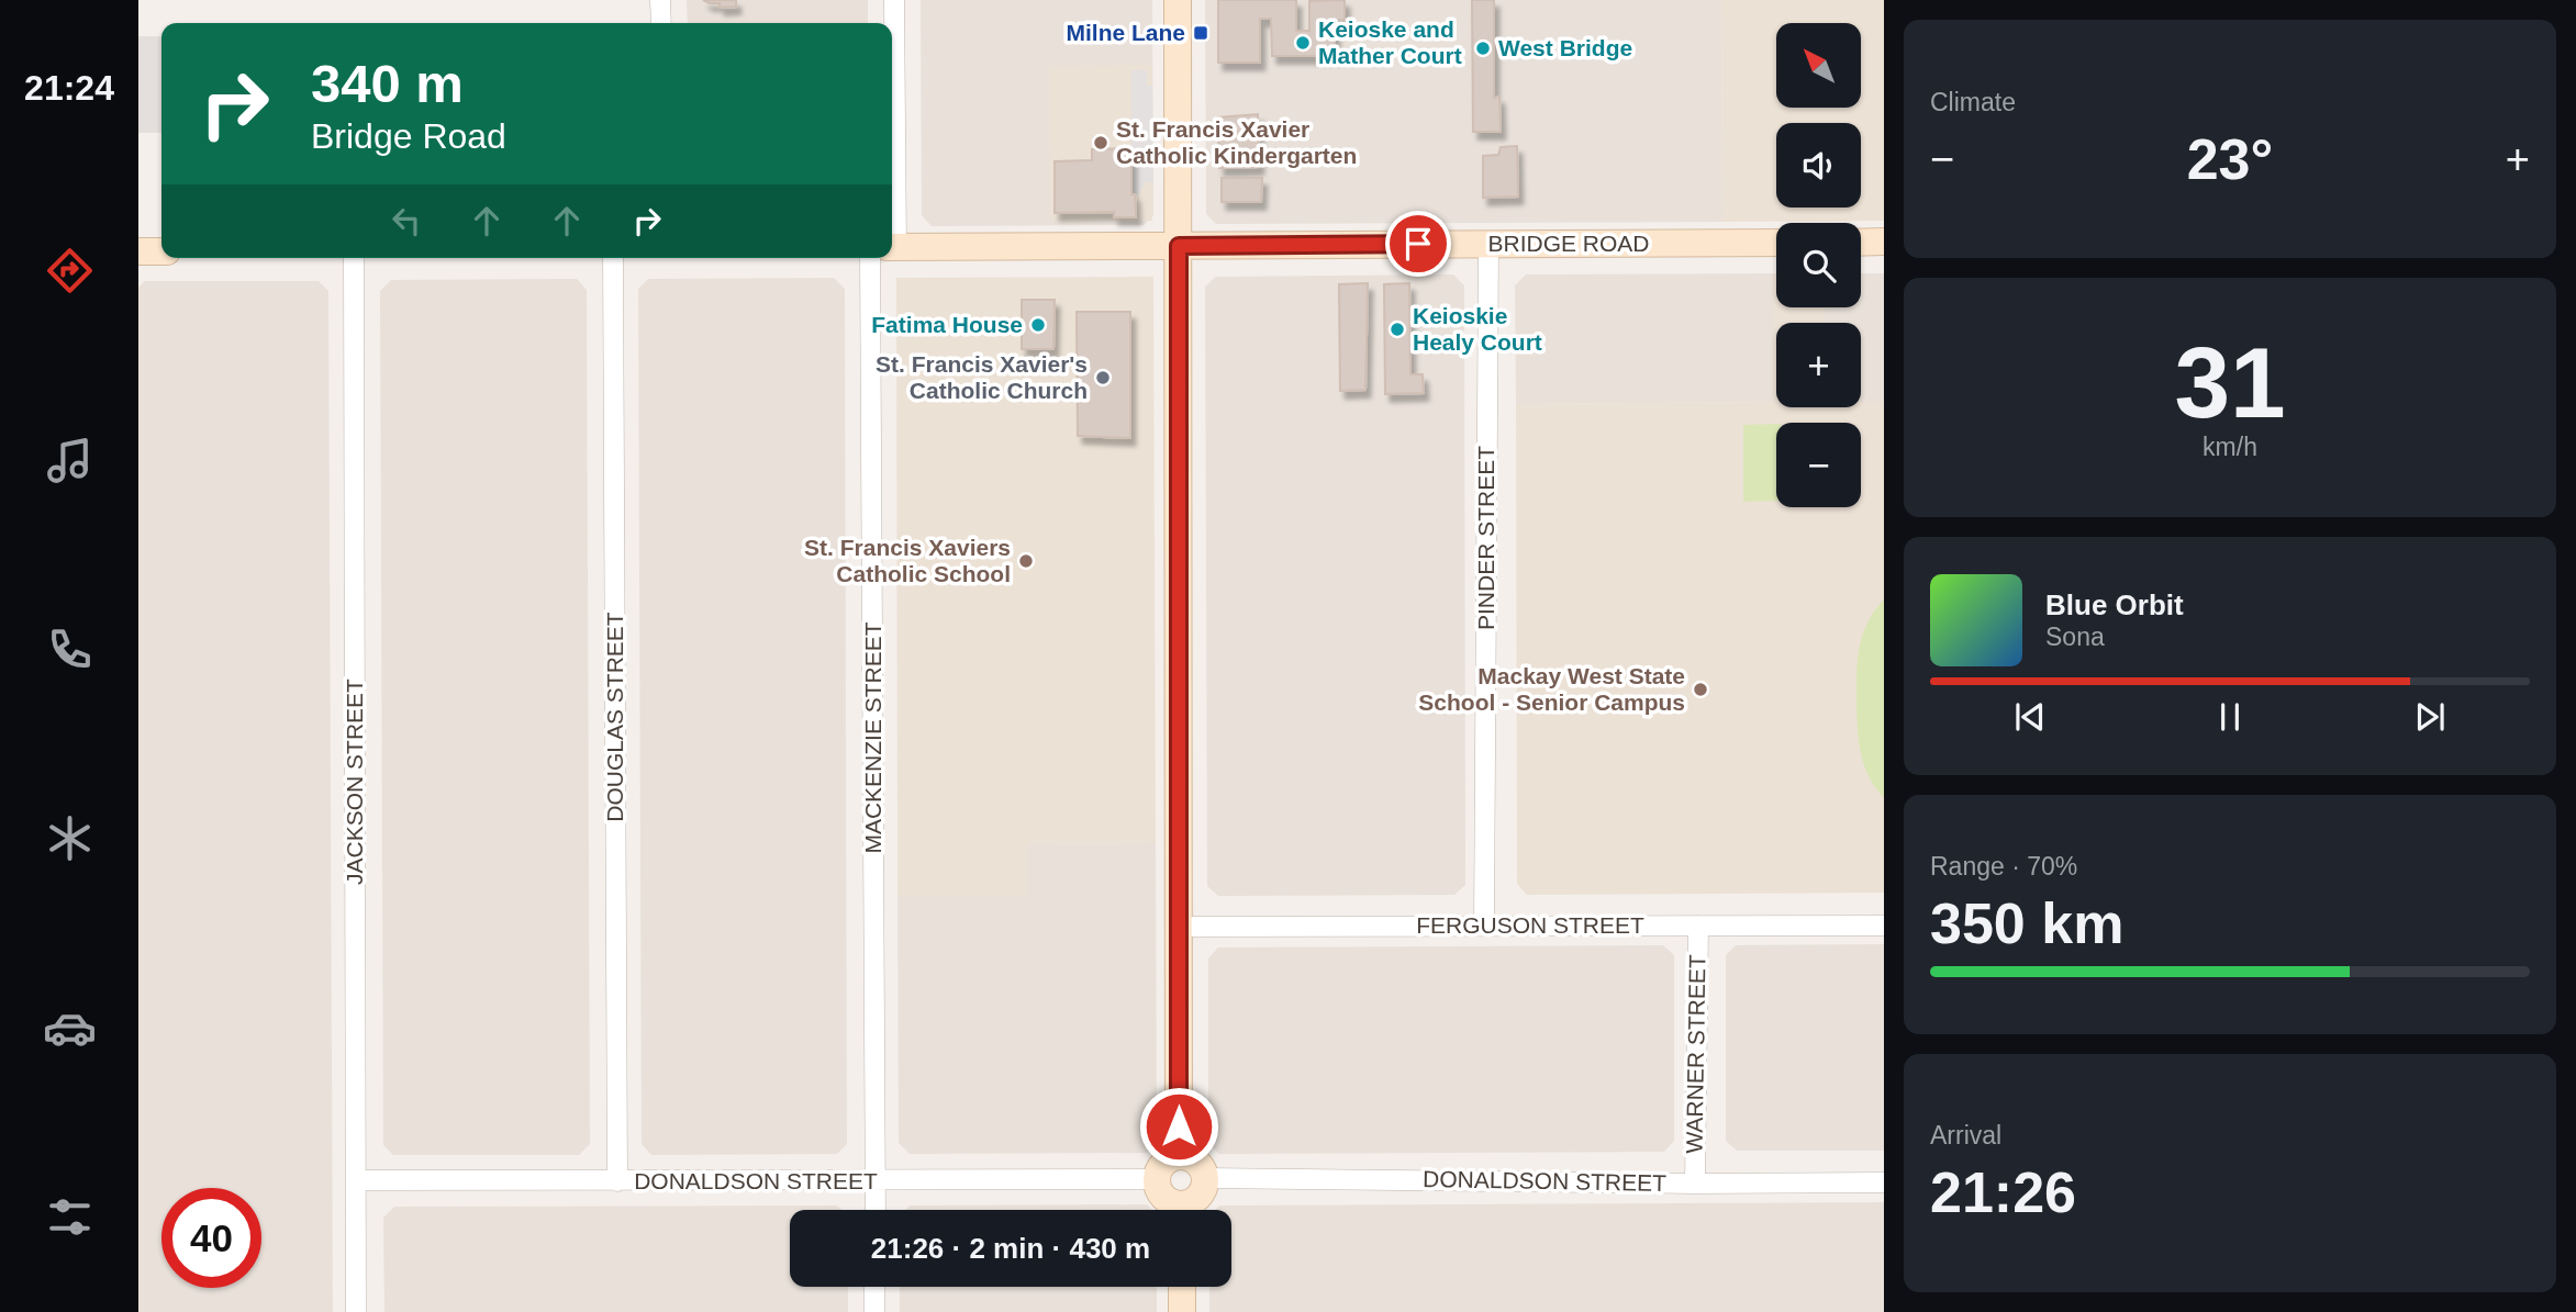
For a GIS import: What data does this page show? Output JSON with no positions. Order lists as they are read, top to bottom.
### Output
{
  "streets": {
    "street": [
      "BRIDGE ROAD",
      "PINDER STREET",
      "DOUGLAS STREET",
      "MACKENZIE STREET",
      "JACKSON STREET",
      "FERGUSON STREET",
      "WARNER STREET",
      "DONALDSON STREET"
    ]
  },
  "crossings": [
    ["BRIDGE ROAD", "PINDER STREET"],
    ["PINDER STREET", "FERGUSON STREET"],
    ["DOUGLAS STREET", "DONALDSON STREET"],
    ["MACKENZIE STREET", "DONALDSON STREET"],
    ["JACKSON STREET", "DONALDSON STREET"],
    ["FERGUSON STREET", "WARNER STREET"],
    ["WARNER STREET", "DONALDSON STREET"]
  ],
  "places": {
    "transit": ["Milne Lane"],
    "other": [
      "Keioske and Mather Court",
      "West Bridge",
      "St. Francis Xavier Catholic Kindergarten",
      "Fatima House",
      "Keioskie Healy Court",
      "St. Francis Xavier's Catholic Church",
      "St. Francis Xaviers Catholic School",
      "Mackay West State School - Senior Campus"
    ]
  },
  "north": "top left",
  "page": {
    "tabs": "21:24",
    "tile": [
      "Climate",
      ["31", "km/h"],
      ["Range · 70%", "350 km"],
      ["Arrival", "21:26"]
    ],
    "map_buttons": ["+", "−"],
    "turn": ["340 m", "Bridge Road"],
    "heat": ["−", "23°", "+"],
    "song": ["Blue Orbit", "Sona"],
    "limit": "40",
    "trip": "21:26 · 2 min · 430 m"
  }
}
